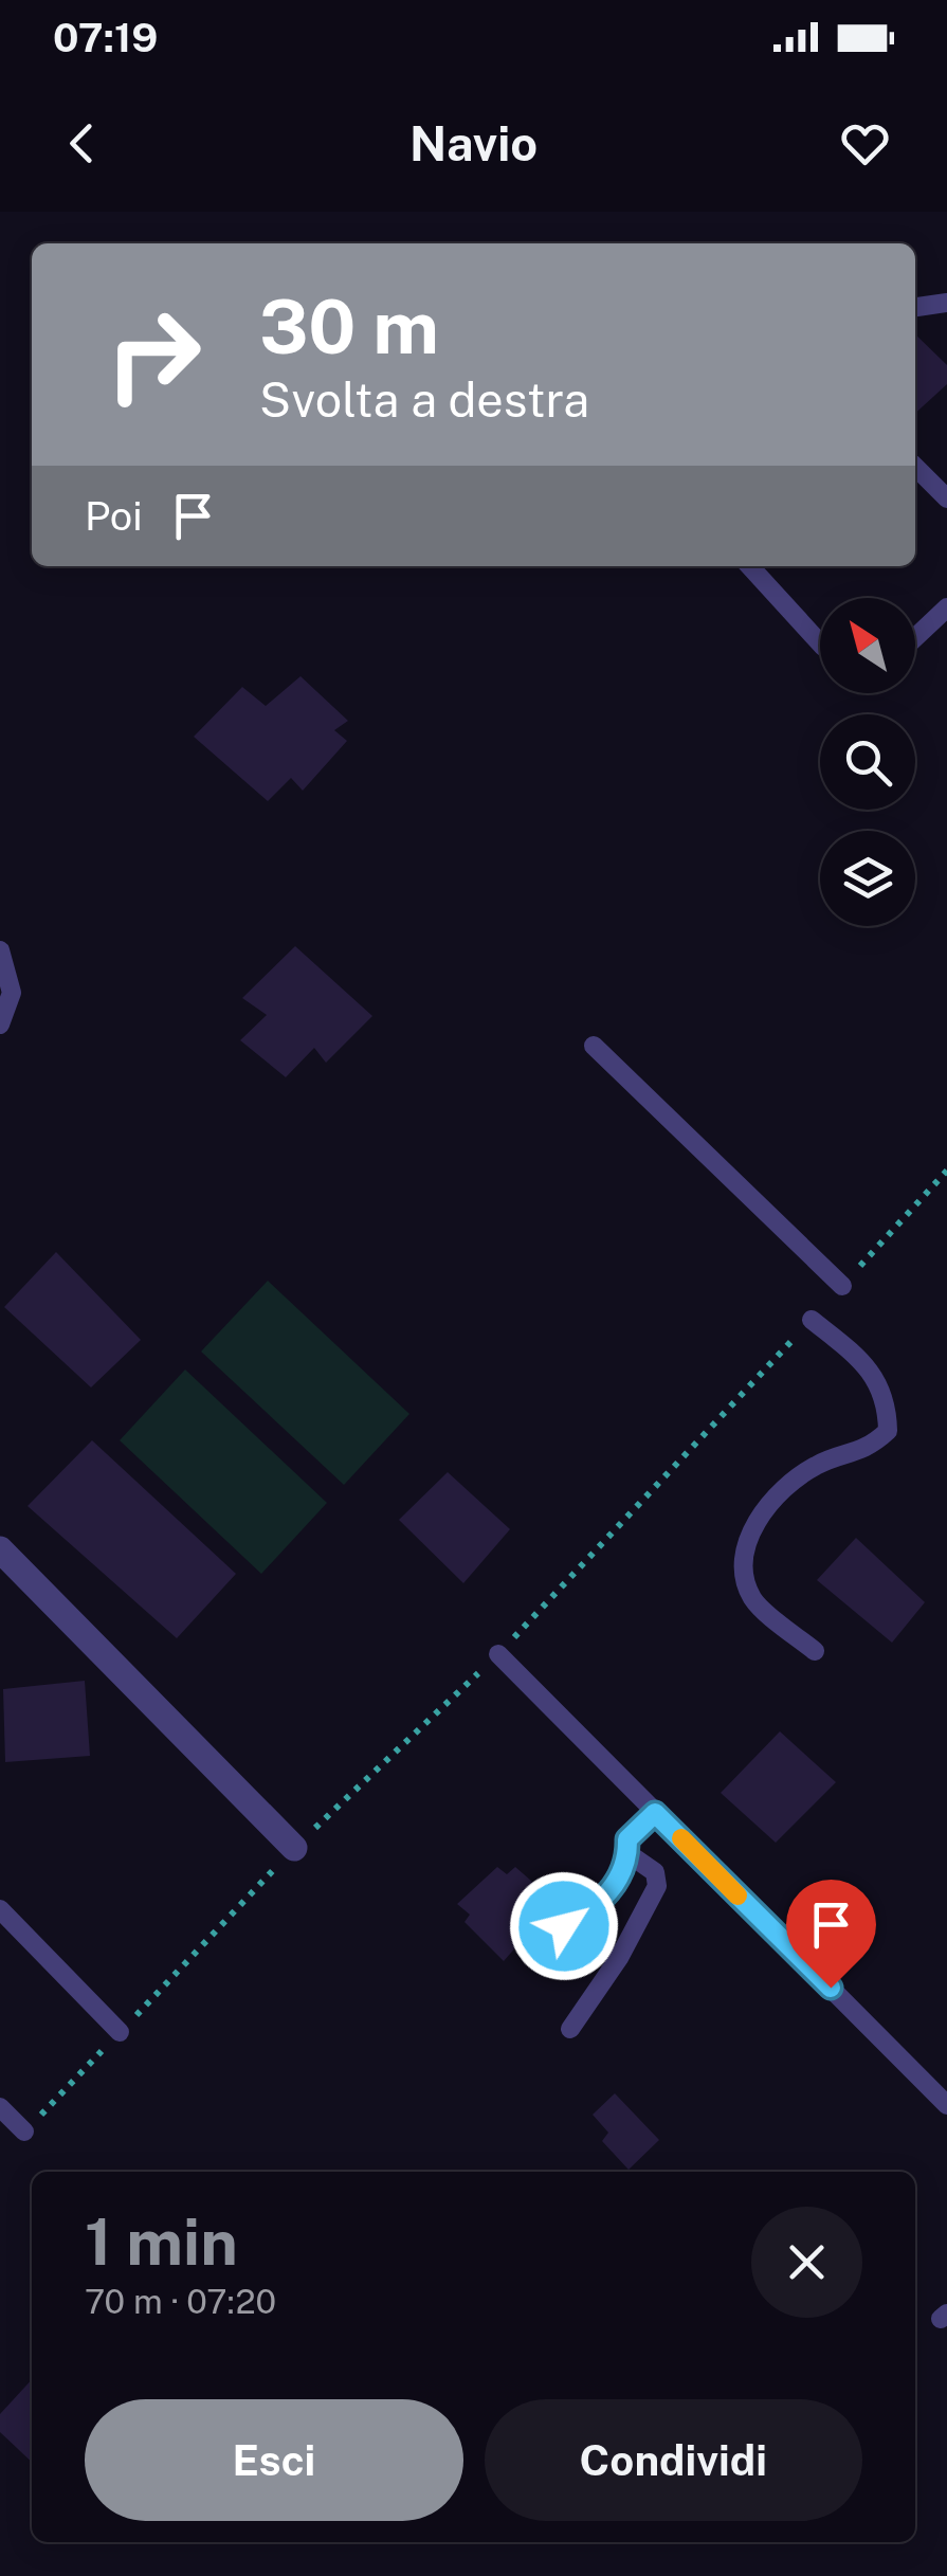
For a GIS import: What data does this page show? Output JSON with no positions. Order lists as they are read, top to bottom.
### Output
{
  "north": "top left",
  "page": {
    "status": "07:19",
    "header": "Navio",
    "turn": ["30 m", "Svolta a destra"],
    "then": "Poi",
    "heading": ["1 min", "70 m · 07:20"],
    "buttons": ["Esci", "Condividi"]
  }
}
